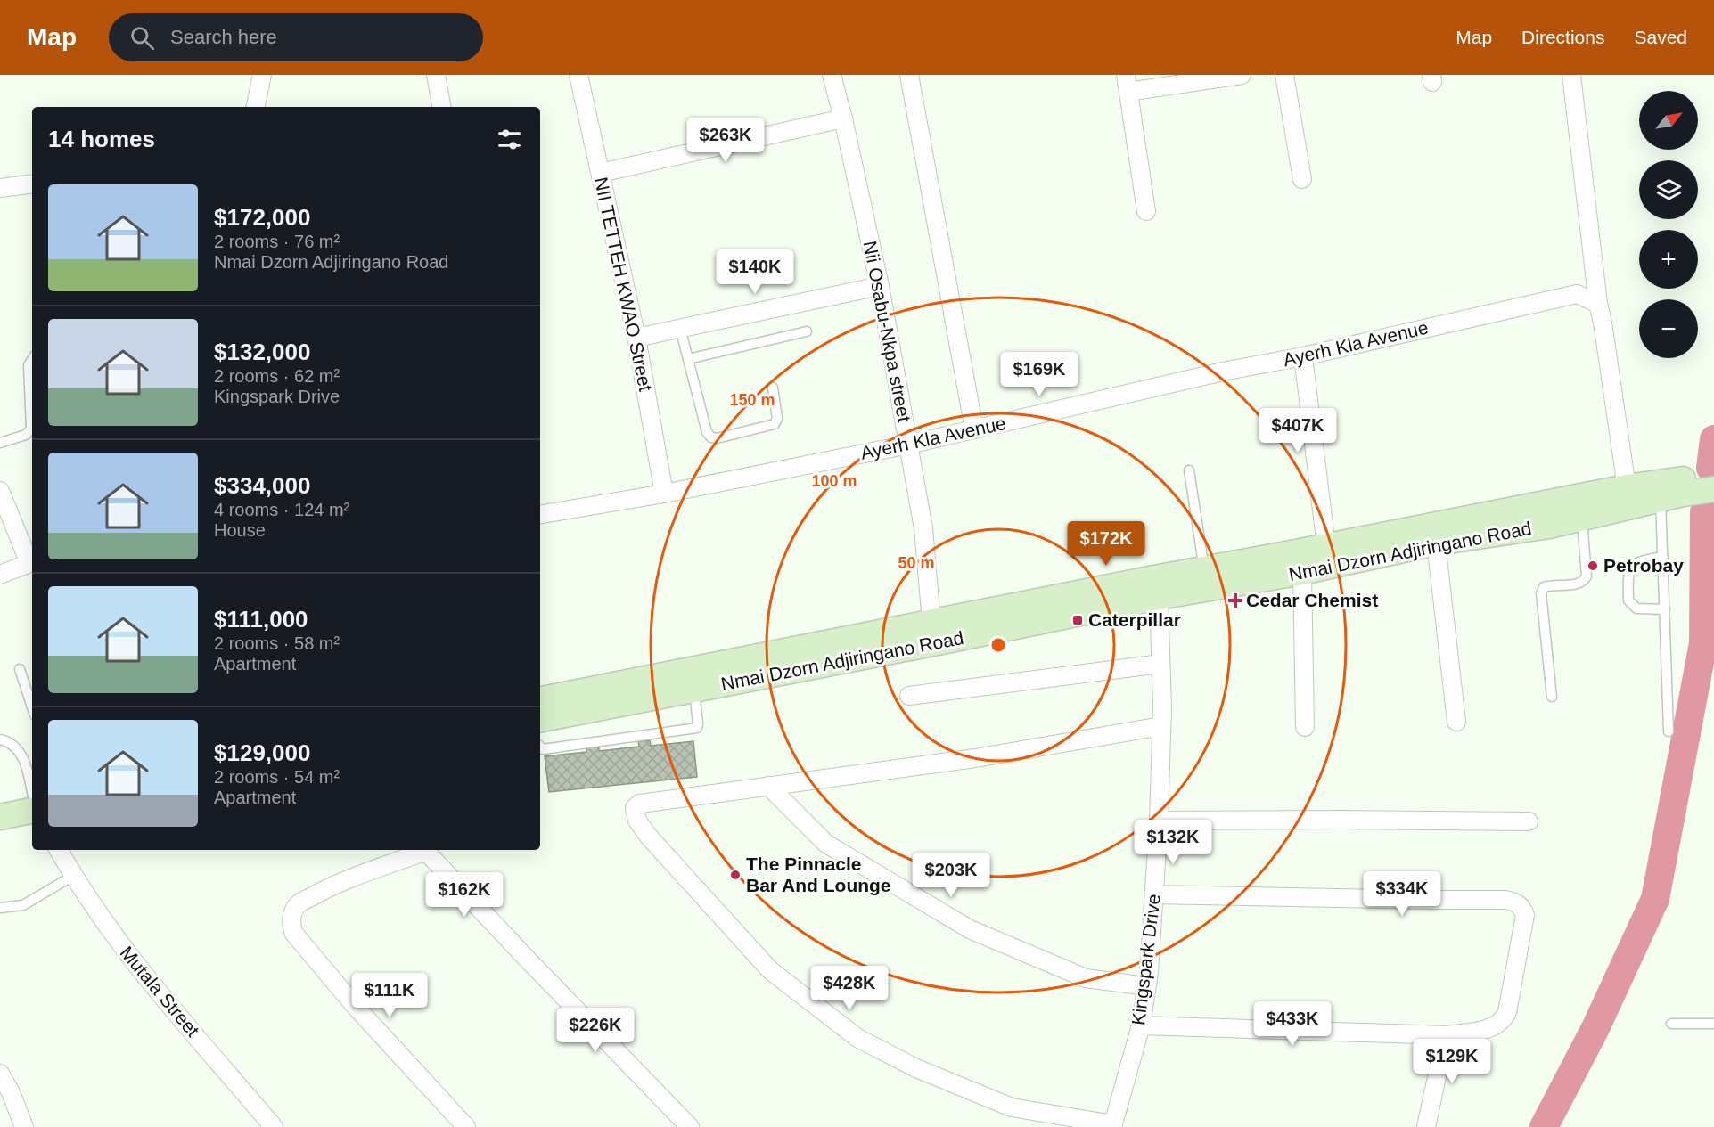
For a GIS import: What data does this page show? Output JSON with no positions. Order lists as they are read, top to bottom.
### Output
{
  "streets": {
    "main road": ["Nmai Dzorn Adjiringano Road"],
    "street": [
      "NII TETTEH KWAO Street",
      "Nii Osabu-Nkpa street",
      "Ayerh Kla Avenue",
      "Kingspark Drive",
      "Mutala Street"
    ]
  },
  "crossings": [
    ["NII TETTEH KWAO Street", "Ayerh Kla Avenue"],
    ["Nii Osabu-Nkpa street", "Ayerh Kla Avenue"],
    ["Nii Osabu-Nkpa street", "Nmai Dzorn Adjiringano Road"],
    ["Nmai Dzorn Adjiringano Road", "Kingspark Drive"]
  ],
  "places": {
    "other": ["Petrobay", "The Pinnacle Bar And Lounge"],
    "health": ["Cedar Chemist"],
    "transit": ["Caterpillar"]
  },
  "north": "top right",
  "page": {
    "header": "Map",
    "search": "Search here",
    "nav": ["Map", "Directions", "Saved"],
    "map_buttons": ["+", "−"],
    "heading": "14 homes",
    "price": [
      "$263K",
      "$140K",
      "$169K",
      "$407K",
      "$172K",
      "$132K",
      "$203K",
      "$334K",
      "$162K",
      "$428K",
      "$111K",
      "$433K",
      "$226K",
      "$129K"
    ],
    "list": [
      {
        "name": "$172,000",
        "note": "2 rooms · 76 m² · Nmai Dzorn Adjiringano Road"
      },
      {
        "name": "$132,000",
        "note": "2 rooms · 62 m² · Kingspark Drive"
      },
      {
        "name": "$334,000",
        "note": "4 rooms · 124 m² · House"
      },
      {
        "name": "$111,000",
        "note": "2 rooms · 58 m² · Apartment"
      },
      {
        "name": "$129,000",
        "note": "2 rooms · 54 m² · Apartment"
      }
    ]
  },
  "rings": ["150 m", "100 m", "50 m"]
}
